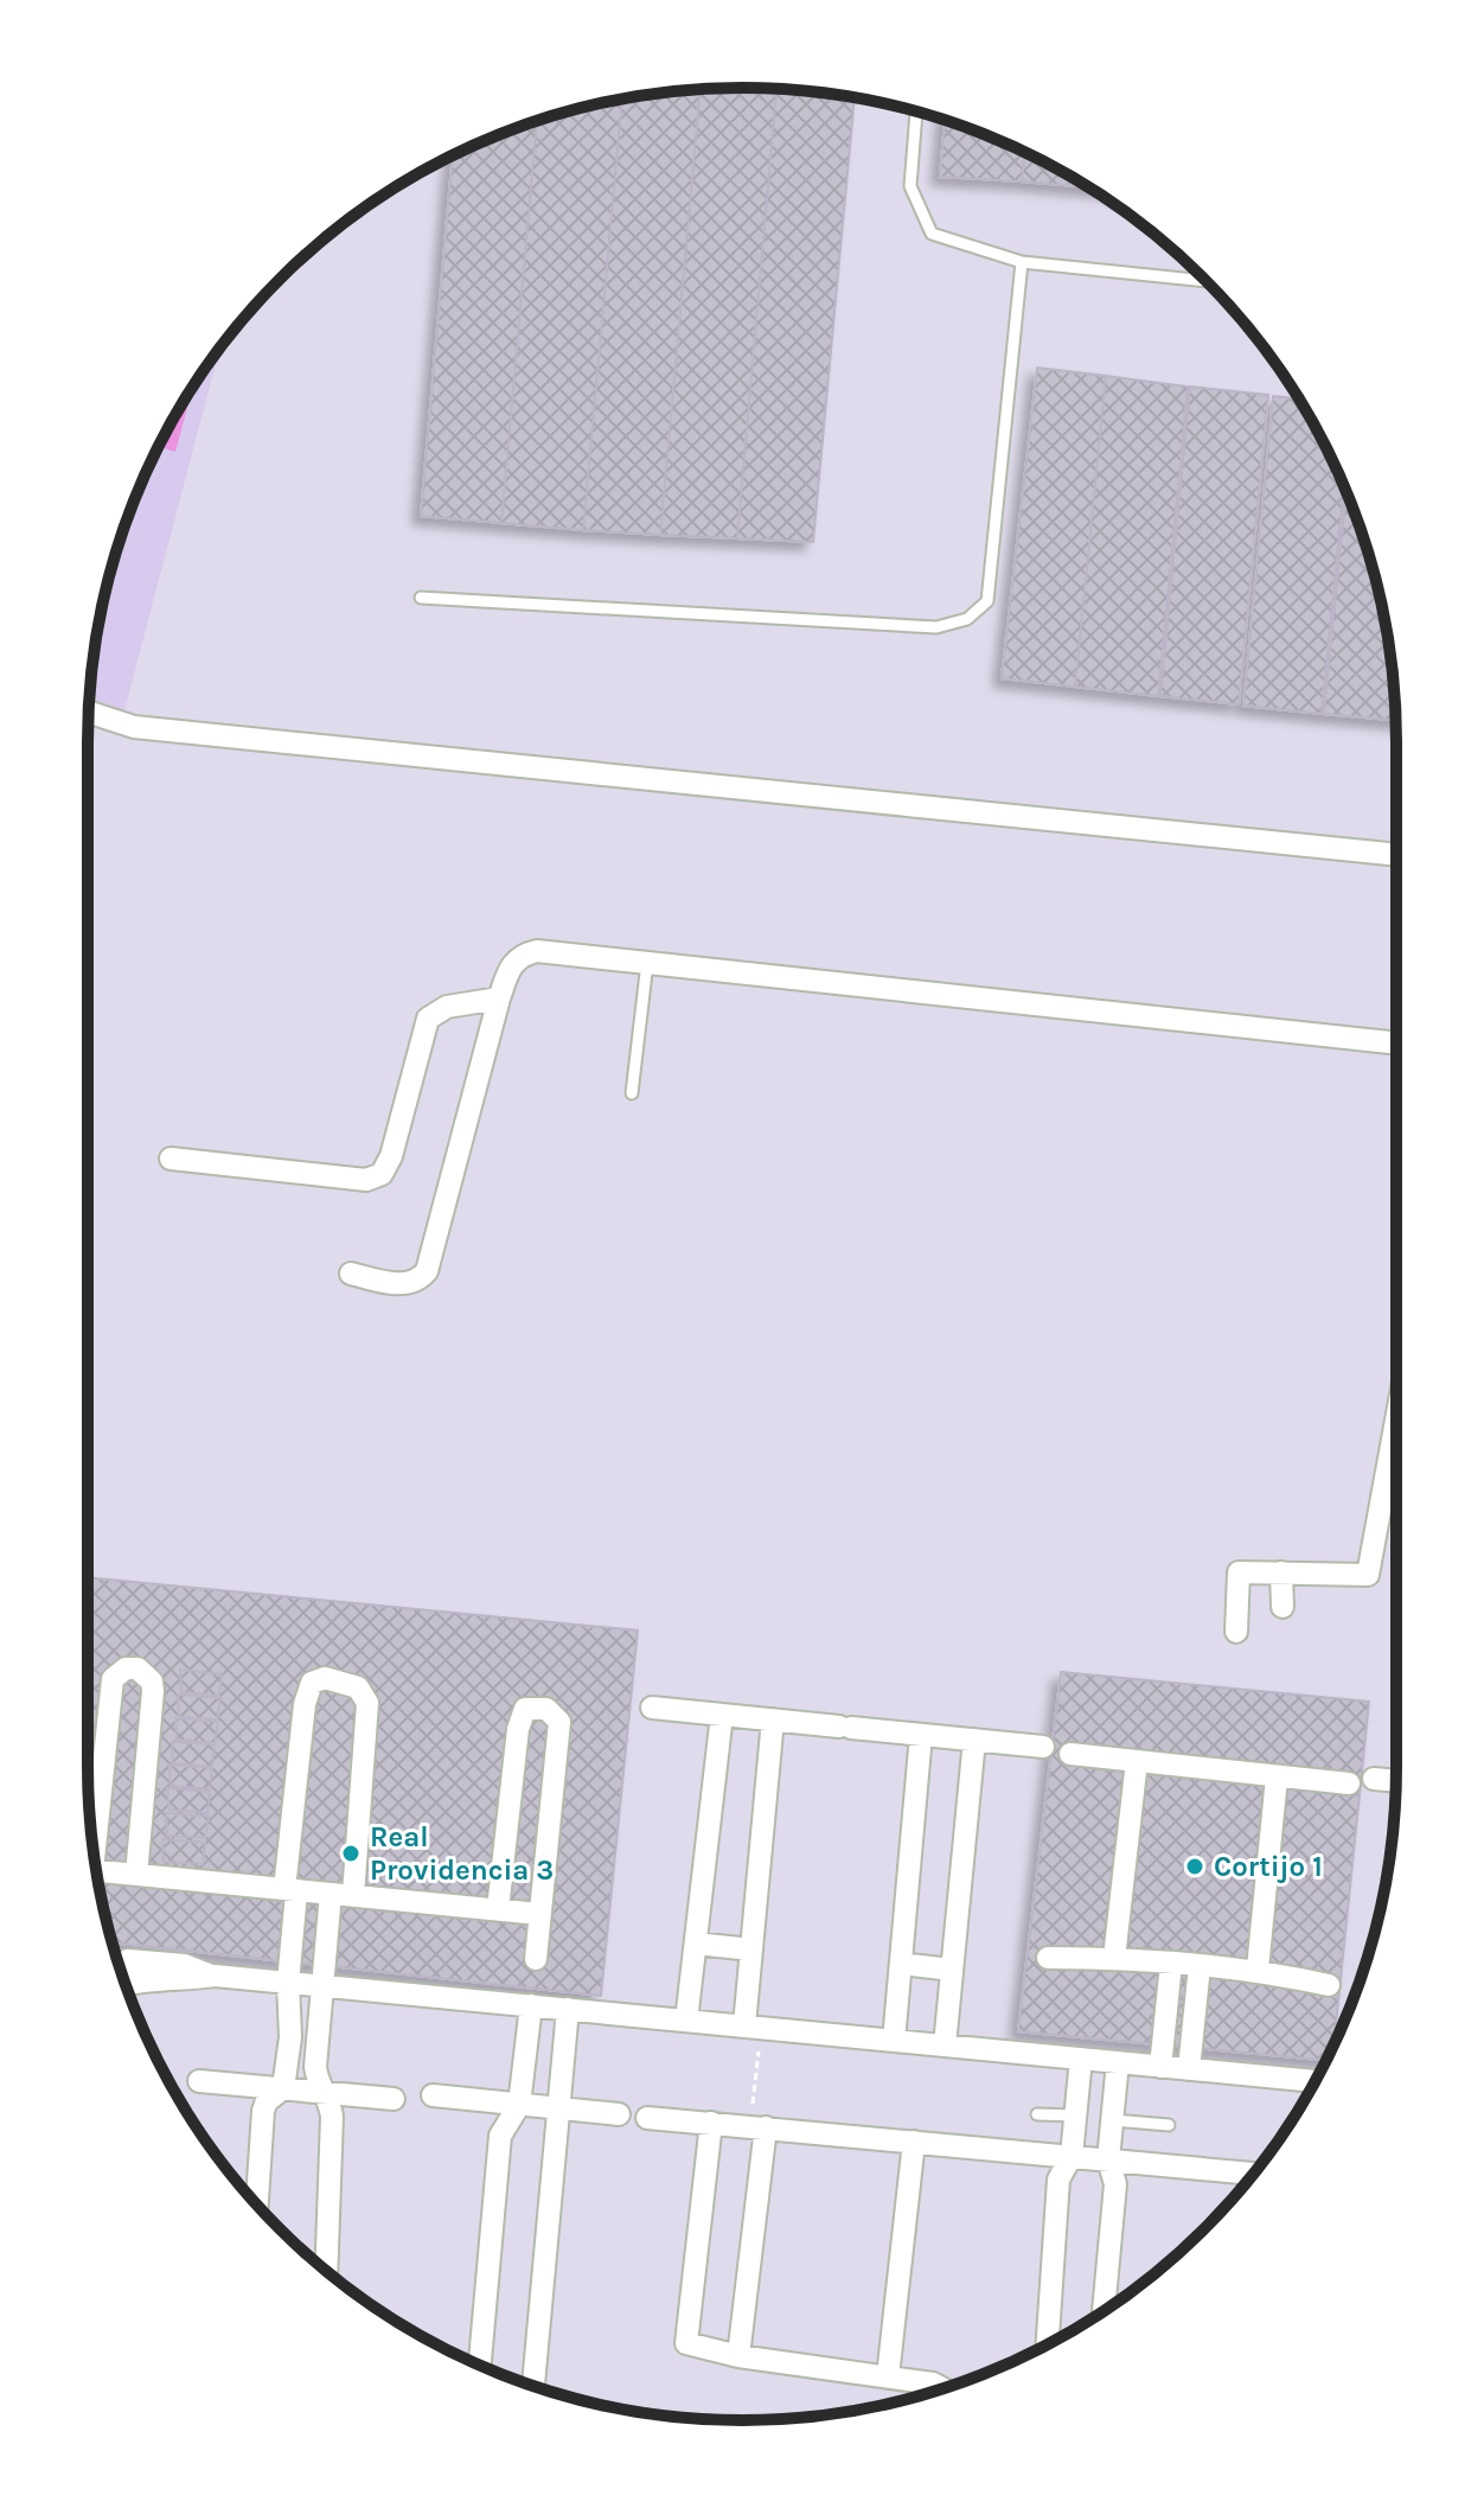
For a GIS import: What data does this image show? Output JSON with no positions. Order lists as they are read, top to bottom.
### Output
{
  "places": ["Real Providencia 3", "Cortijo 1"]
}
